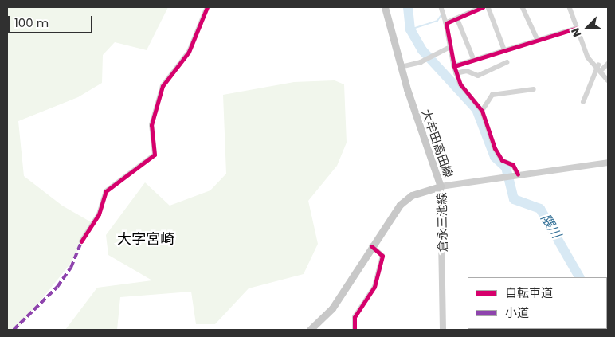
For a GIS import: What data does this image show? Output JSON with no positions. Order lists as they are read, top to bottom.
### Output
{
  "streets": {
    "main road": ["大牟田高田線", "倉永三池線"]
  },
  "crossings": [
    ["大牟田高田線", "倉永三池線"]
  ],
  "districts": ["大字宮崎"],
  "water": ["隈川"],
  "legend": ["自転車道", "小道"],
  "scale_bar": "100 m",
  "north": "bottom left"
}
